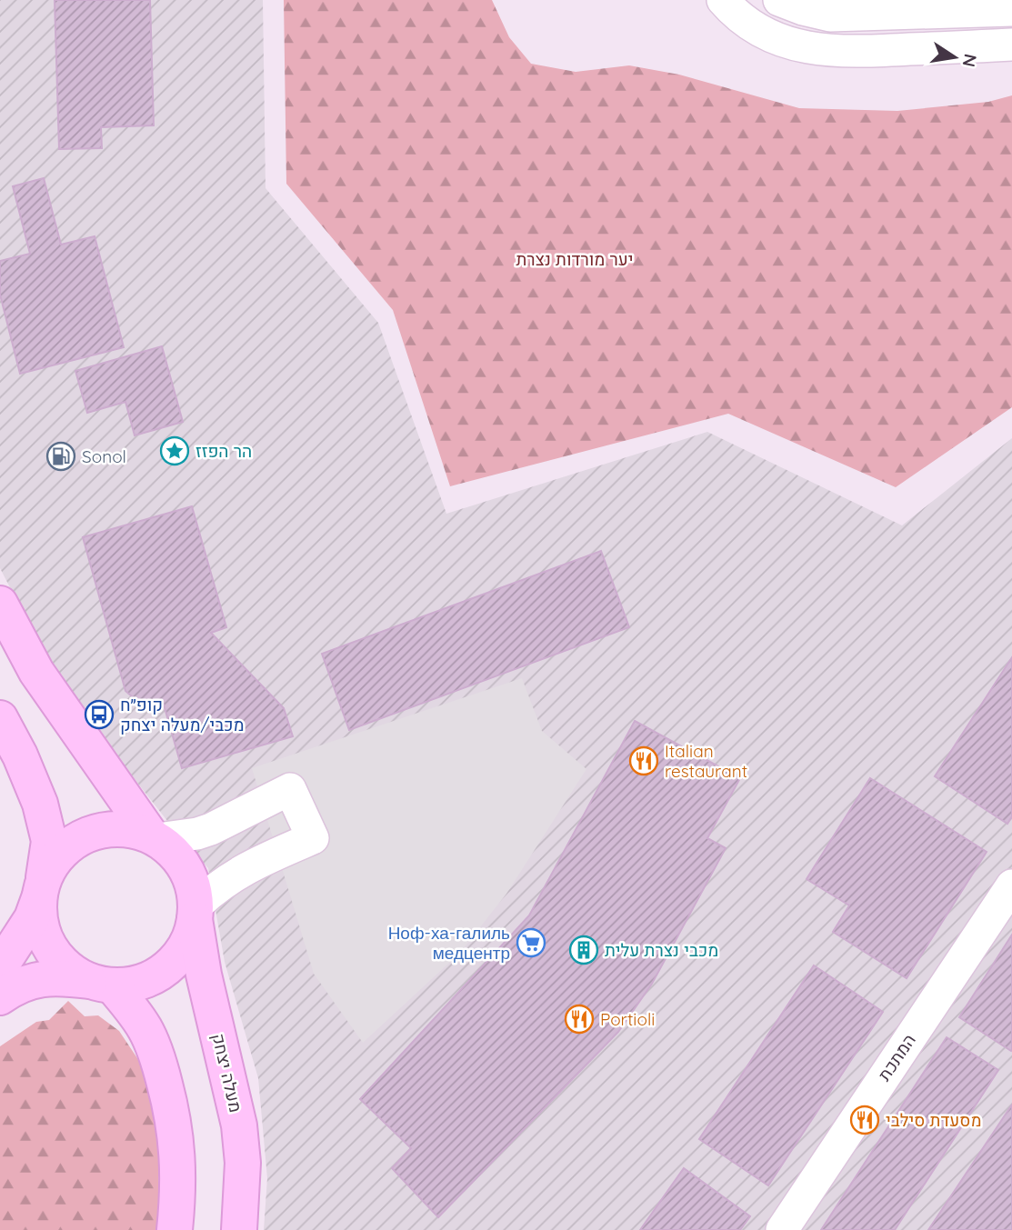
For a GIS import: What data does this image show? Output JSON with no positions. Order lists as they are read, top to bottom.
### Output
{
  "streets": {
    "main road": ["מעלה יצחק"],
    "street": ["המתכת"]
  },
  "parks": ["יער מורדות נצרת"],
  "places": {
    "place": ["הר הפזז"],
    "fuel station": ["Sonol"],
    "bus stop": ["קופ״ח מכבי/מעלה יצחק"],
    "restaurant": ["Italian restaurant", "Portioli", "מסעדת סילבי"],
    "supermarket": ["Ноф-ха-галиль медцентр"],
    "building": ["מכבי נצרת עלית"]
  },
  "north": "right"
}
